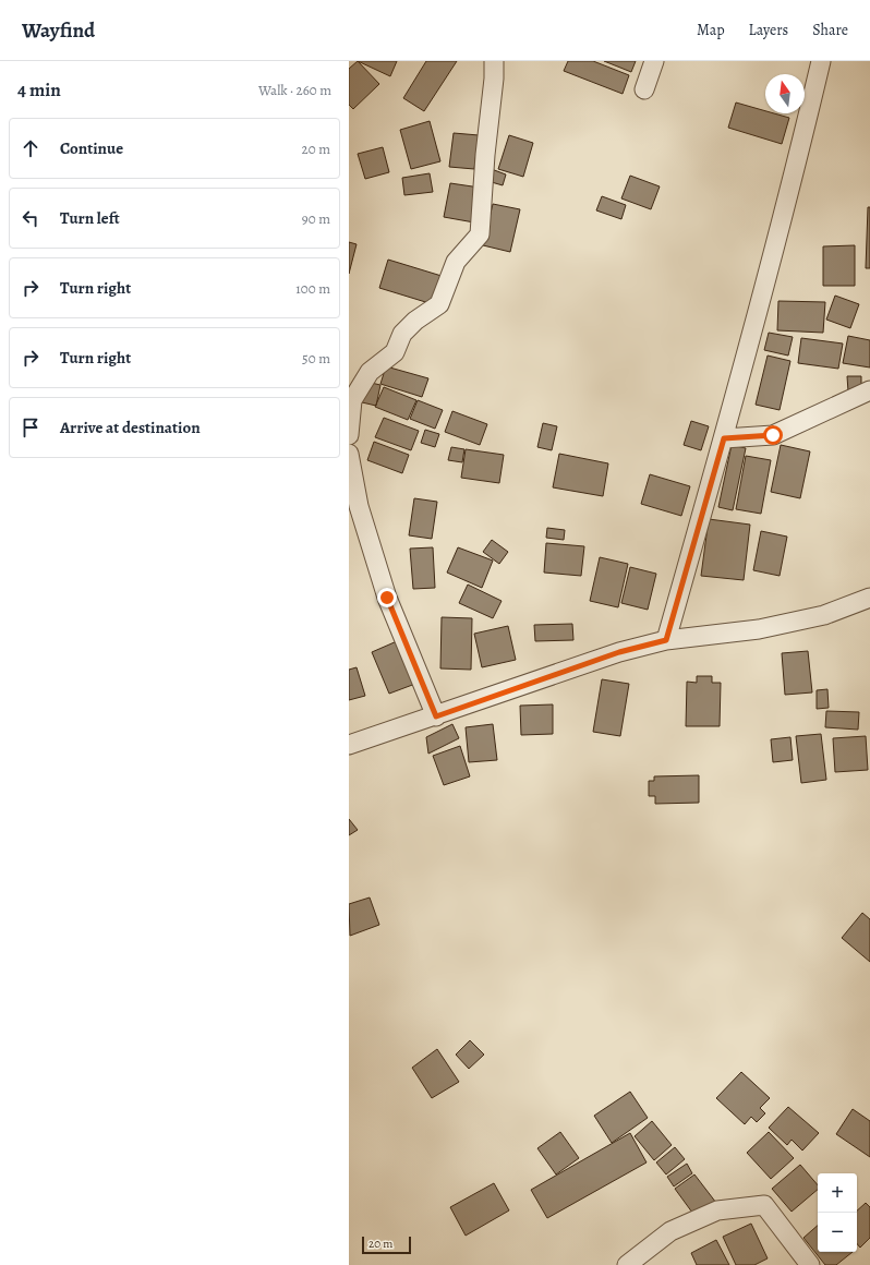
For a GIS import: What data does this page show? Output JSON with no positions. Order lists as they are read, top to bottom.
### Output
{
  "scale_bar": "20 m",
  "north": "top",
  "page": {
    "header": "Wayfind",
    "nav": ["Map", "Layers", "Share"],
    "heading": ["4 min", "Walk · 260 m"],
    "list": [
      ["Continue", "20 m"],
      ["Turn left", "90 m"],
      ["Turn right", "100 m"],
      ["Turn right", "50 m"],
      "Arrive at destination"
    ],
    "map_buttons": ["+", "−"],
    "scale": "20 m"
  }
}
